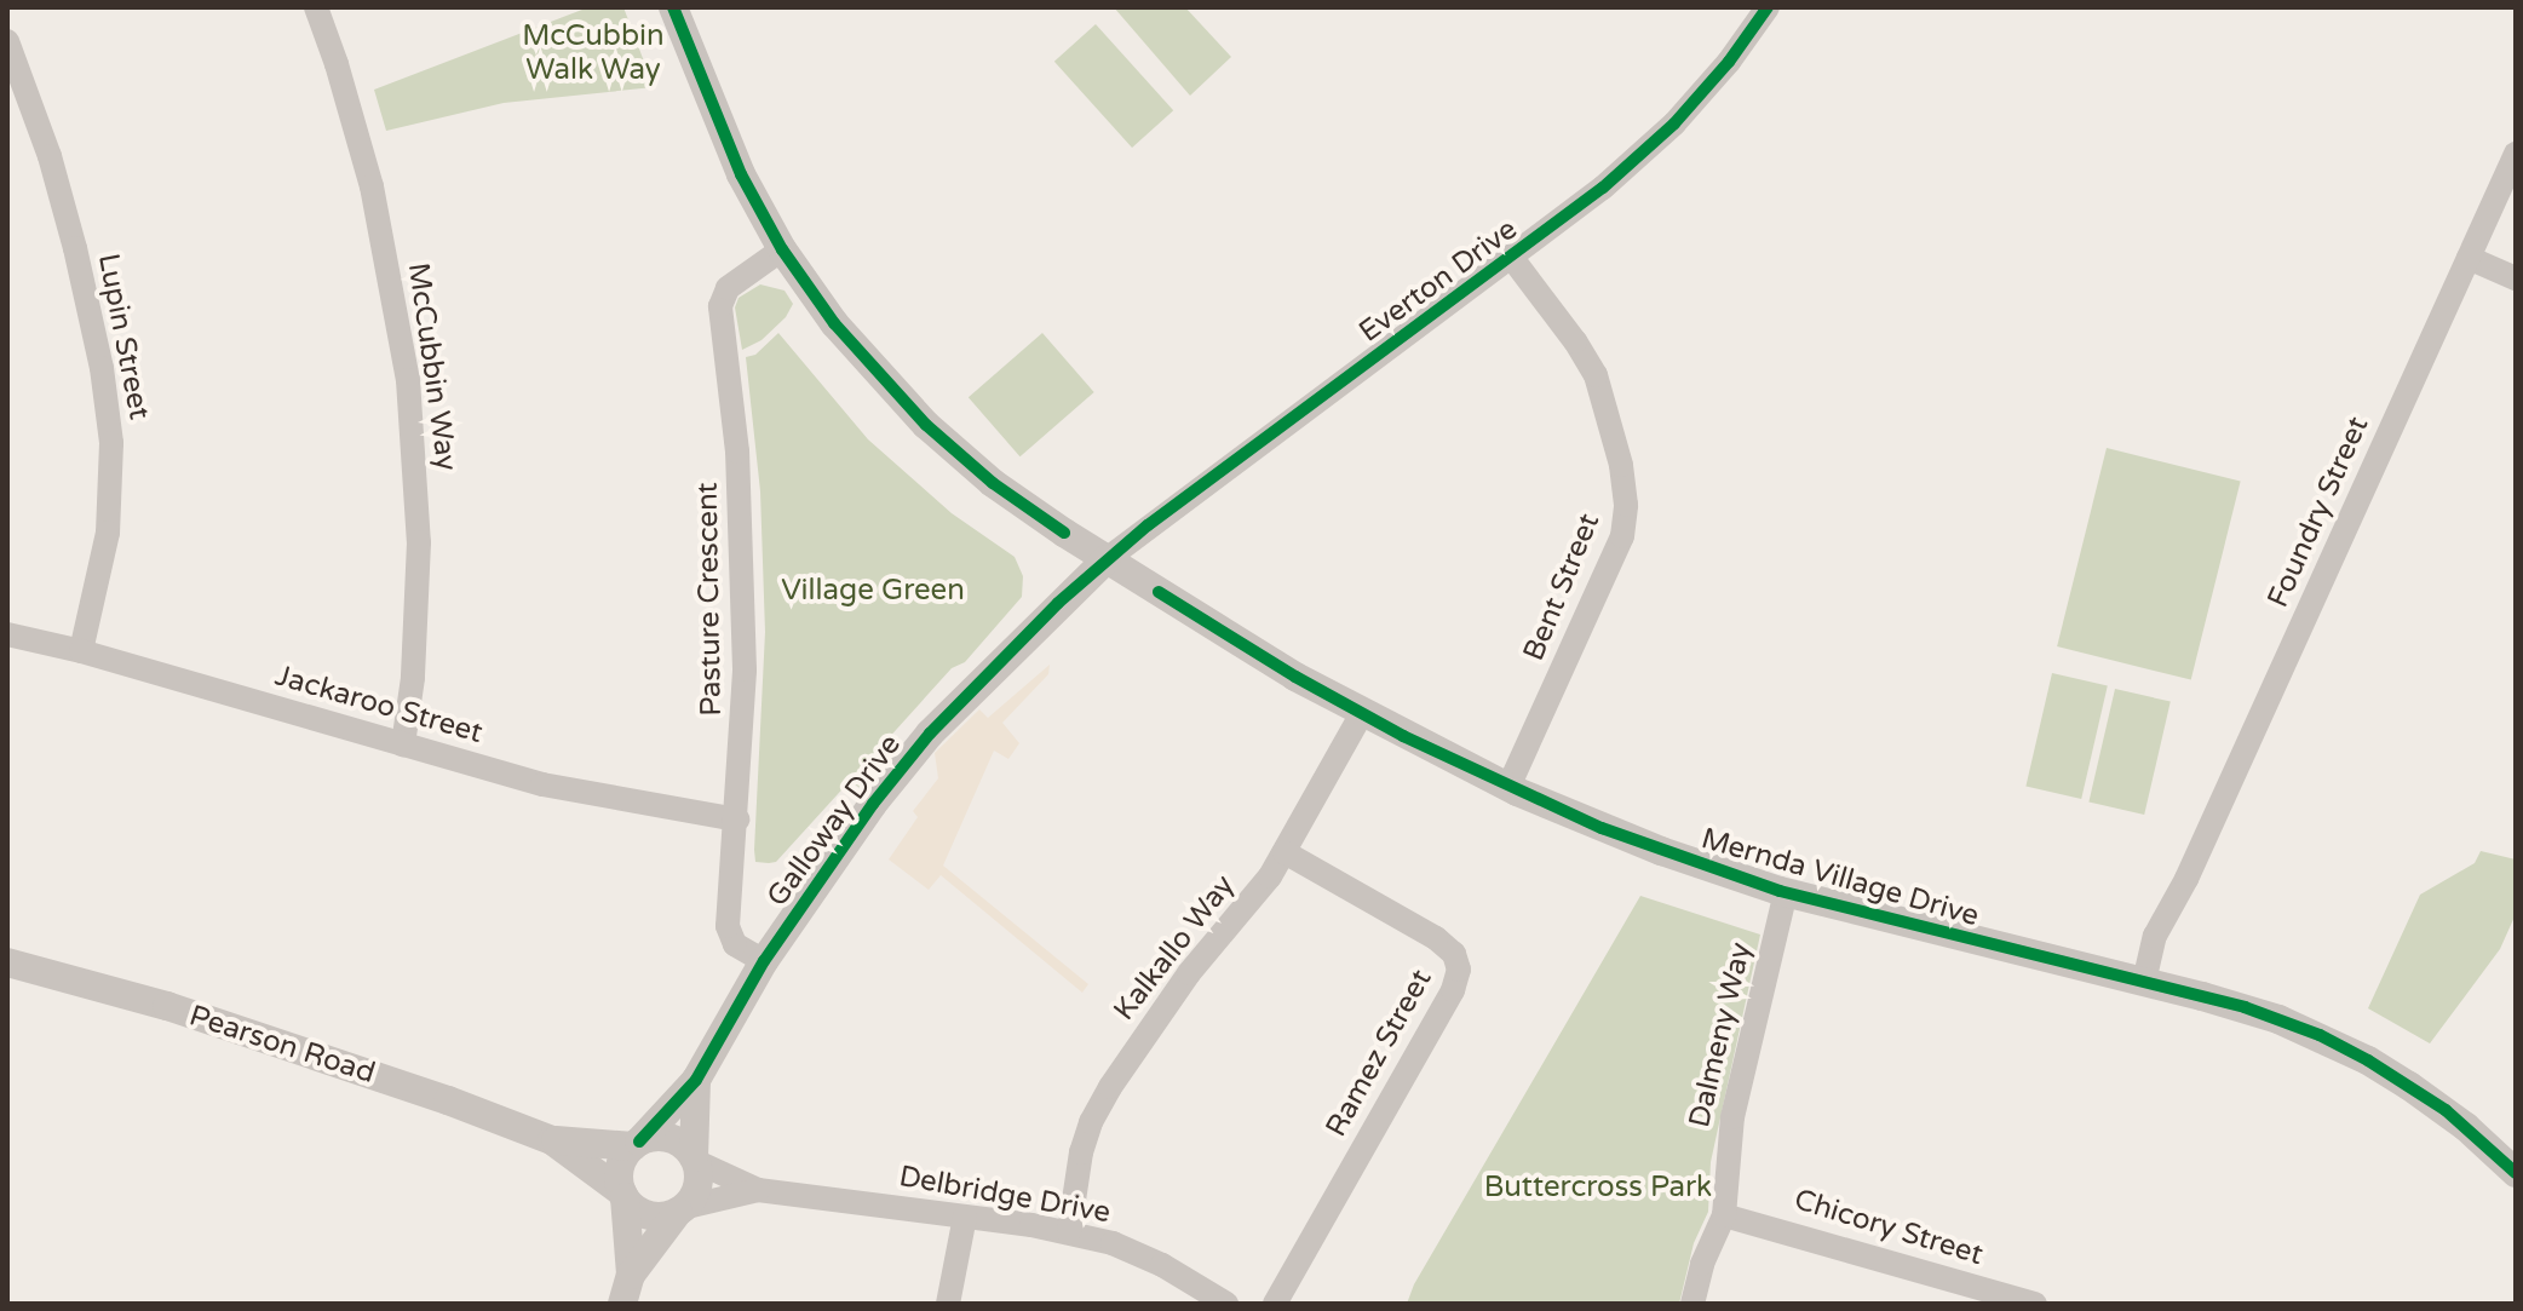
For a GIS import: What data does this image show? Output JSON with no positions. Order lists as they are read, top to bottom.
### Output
{
  "streets": {
    "street": [
      "Everton Drive",
      "Lupin Street",
      "McCubbin Way",
      "Foundry Street",
      "Bent Street",
      "Pasture Crescent",
      "Jackaroo Street",
      "Galloway Drive",
      "Mernda Village Drive",
      "Kalkallo Way",
      "Dalmeny Way",
      "Pearson Road",
      "Ramez Street",
      "Delbridge Drive",
      "Chicory Street"
    ]
  },
  "crossings": [
    ["Everton Drive", "Bent Street"],
    ["Everton Drive", "Galloway Drive"],
    ["Everton Drive", "Mernda Village Drive"],
    ["Lupin Street", "Jackaroo Street"],
    ["McCubbin Way", "Jackaroo Street"],
    ["Foundry Street", "Mernda Village Drive"],
    ["Bent Street", "Mernda Village Drive"],
    ["Pasture Crescent", "Jackaroo Street"],
    ["Pasture Crescent", "Galloway Drive"],
    ["Pasture Crescent", "Mernda Village Drive"],
    ["Galloway Drive", "Mernda Village Drive"],
    ["Galloway Drive", "Pearson Road"],
    ["Galloway Drive", "Delbridge Drive"],
    ["Mernda Village Drive", "Kalkallo Way"],
    ["Mernda Village Drive", "Dalmeny Way"],
    ["Kalkallo Way", "Ramez Street"],
    ["Kalkallo Way", "Delbridge Drive"],
    ["Dalmeny Way", "Chicory Street"],
    ["Pearson Road", "Delbridge Drive"]
  ],
  "parks": ["McCubbin Walk Way", "Village Green", "Buttercross Park"]
}
